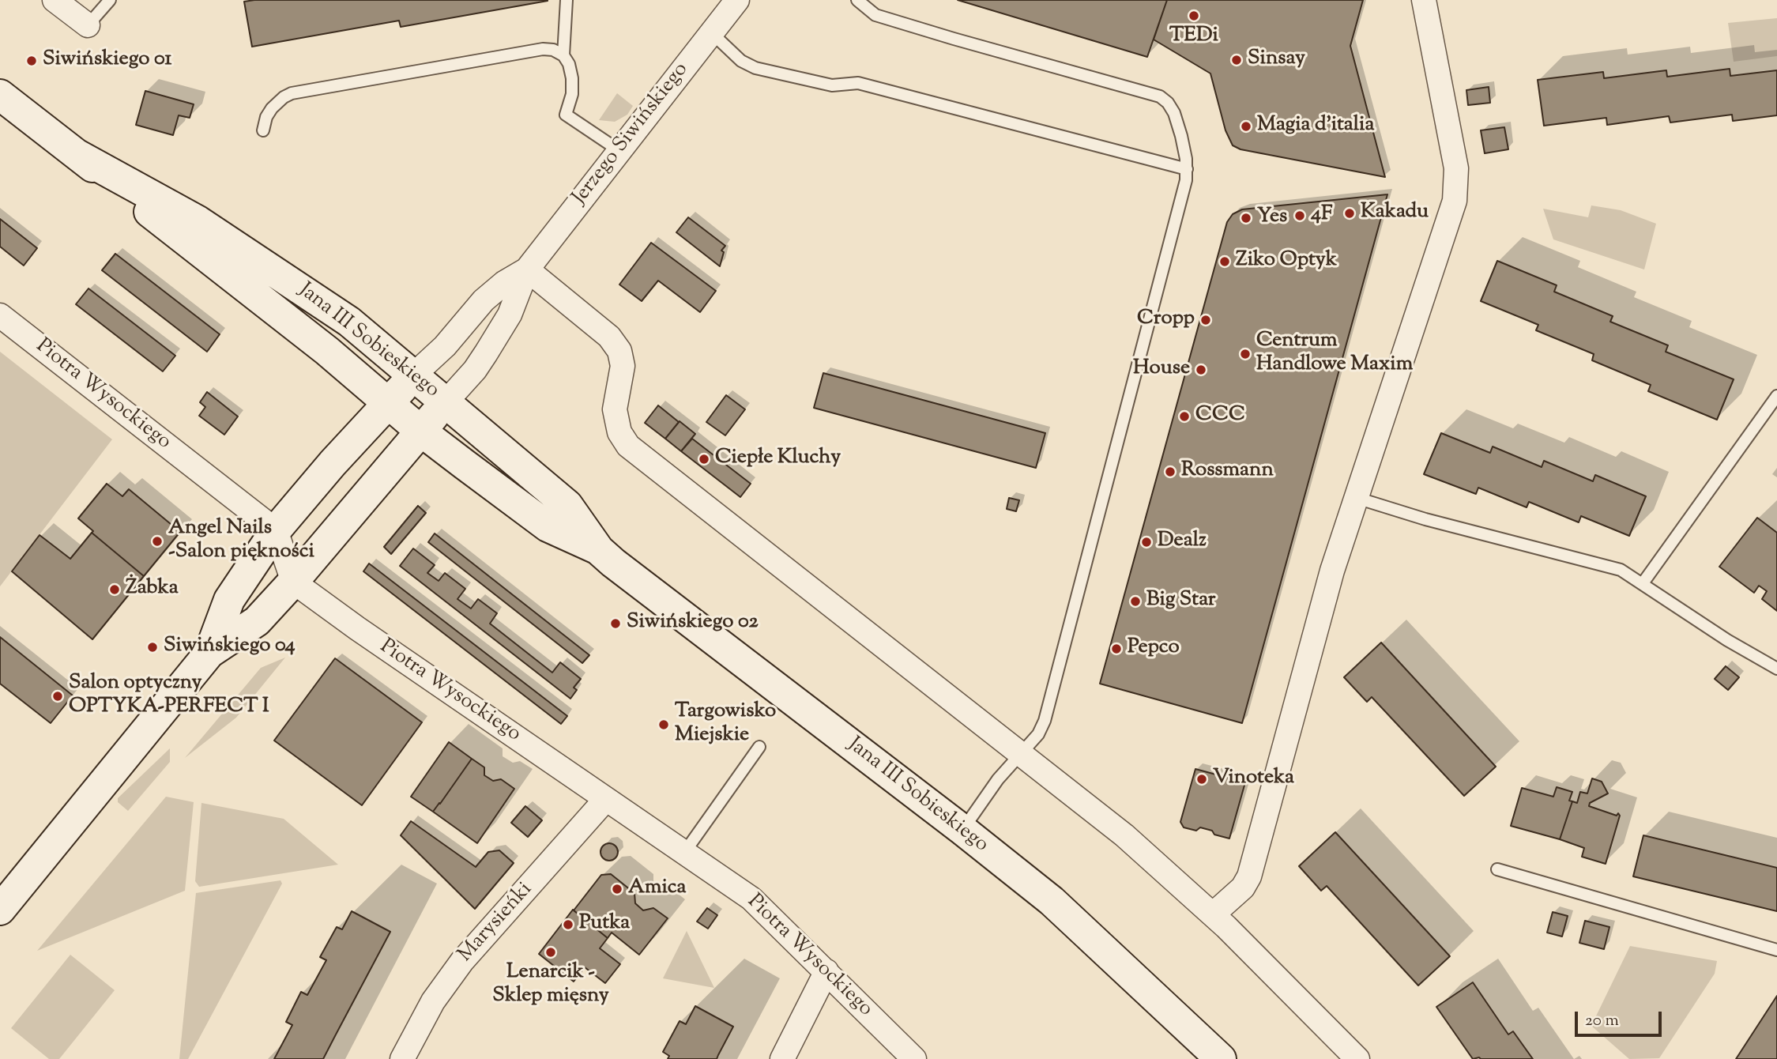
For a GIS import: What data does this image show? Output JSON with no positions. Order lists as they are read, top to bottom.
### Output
{
  "streets": {
    "street": [
      "Jerzego Siwińskiego",
      "Jana III Sobieskiego",
      "Piotra Wysockiego",
      "Marysieńki"
    ]
  },
  "crossings": [
    ["Jerzego Siwińskiego", "Jana III Sobieskiego"],
    ["Piotra Wysockiego", "Marysieńki"]
  ],
  "places": [
    "TEDi",
    "Sinsay",
    "Siwińskiego 01",
    "Magia d'italia",
    "Kakadu",
    "4F",
    "Yes",
    "Ziko Optyk",
    "Cropp",
    "Centrum Handlowe Maxim",
    "House",
    "CCC",
    "Ciepłe Kluchy",
    "Rossmann",
    "Angel Nails -Salon piękności",
    "Dealz",
    "Żabka",
    "Big Star",
    "Siwińskiego 02",
    "Siwińskiego 04",
    "Pepco",
    "Salon optyczny OPTYKA-PERFECT I",
    "Targowisko Miejskie",
    "Vinoteka",
    "Amica",
    "Putka",
    "Lenarcik - Sklep mięsny"
  ],
  "scale_bar": "20 m"
}
